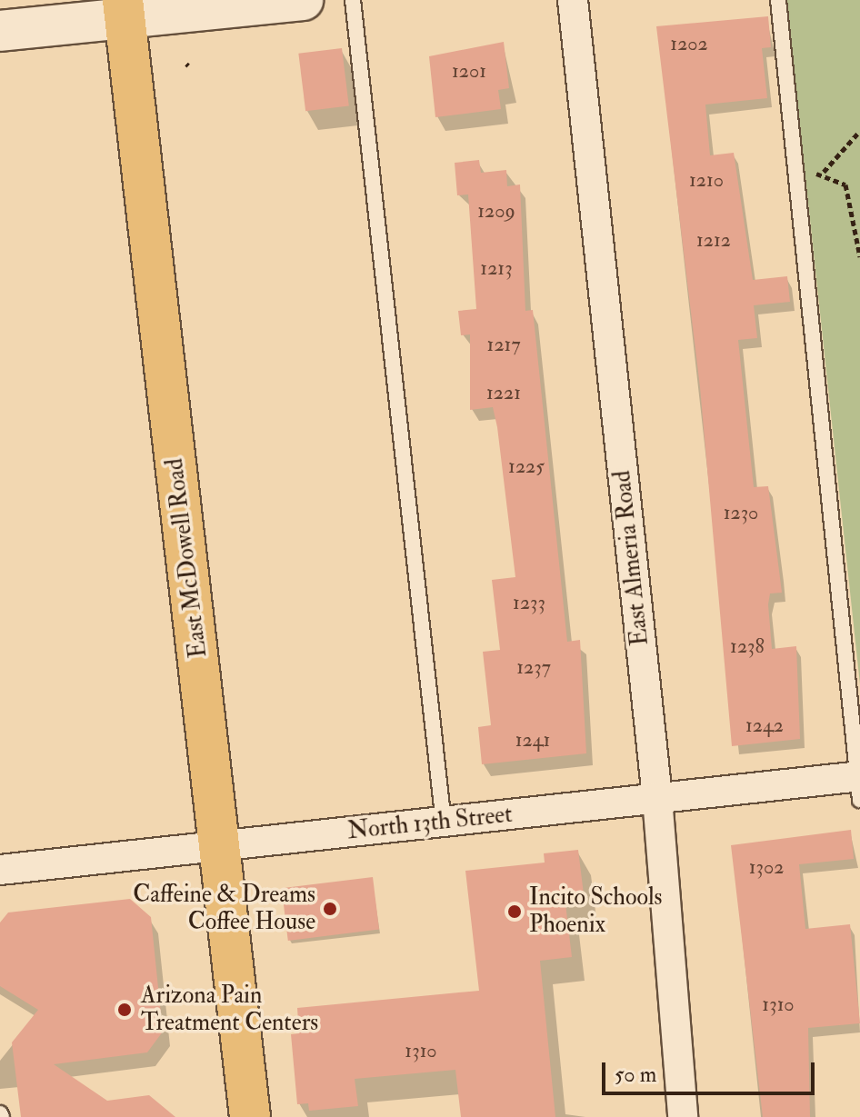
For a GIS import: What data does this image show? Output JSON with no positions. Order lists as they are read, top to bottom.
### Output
{
  "streets": {
    "main road": ["East McDowell Road"],
    "street": ["East Almeria Road", "North 13th Street"]
  },
  "crossings": [
    ["East McDowell Road", "North 13th Street"],
    ["East Almeria Road", "North 13th Street"]
  ],
  "places": ["Caffeine & Dreams Coffee House", "Incito Schools Phoenix", "Arizona Pain Treatment Centers"],
  "house_numbers": [
    "1202",
    "1201",
    "1210",
    "1209",
    "1212",
    "1213",
    "1217",
    "1221",
    "1225",
    "1230",
    "1233",
    "1238",
    "1237",
    "1242",
    "1241",
    "1302",
    "1310",
    "1310"
  ],
  "scale_bar": "50 m"
}
